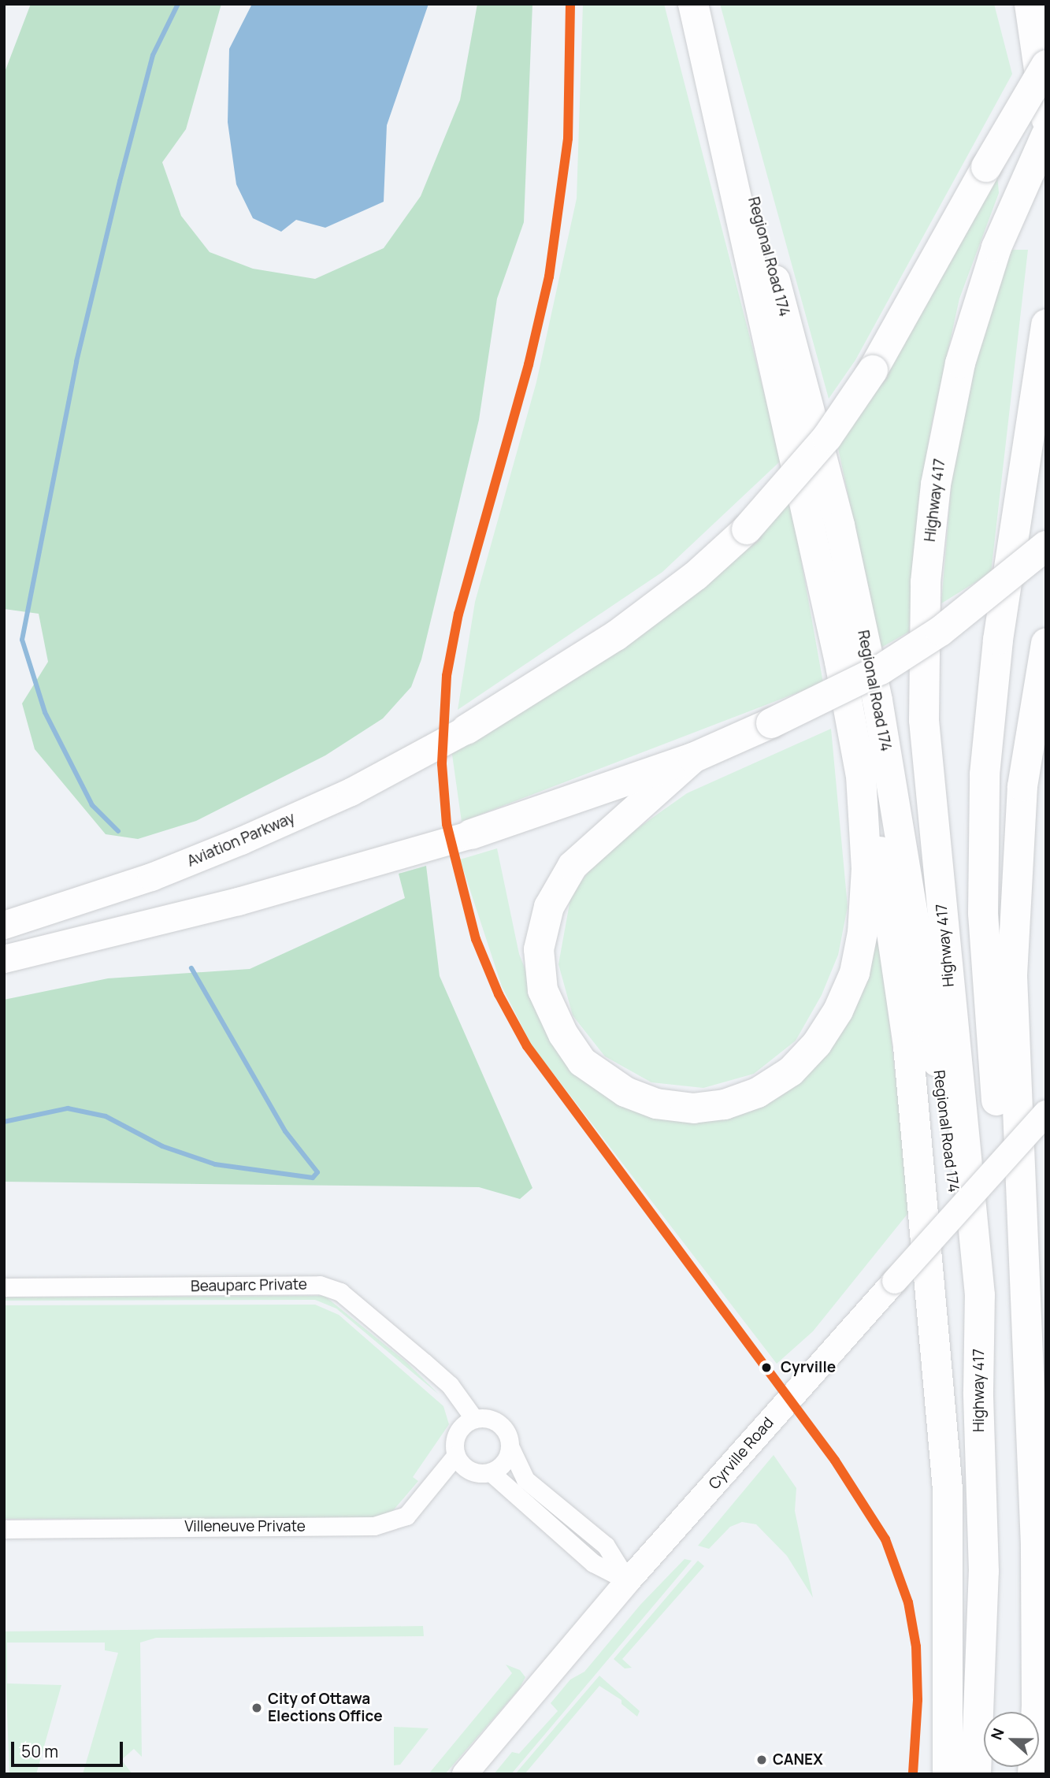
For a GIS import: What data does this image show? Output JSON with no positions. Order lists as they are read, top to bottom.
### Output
{
  "streets": {
    "highway": ["Regional Road 174", "Highway 417"],
    "main road": ["Aviation Parkway", "Cyrville Road"],
    "street": ["Beauparc Private", "Villeneuve Private"]
  },
  "crossings": [
    ["Regional Road 174", "Highway 417"],
    ["Beauparc Private", "Villeneuve Private"]
  ],
  "places": ["Cyrville", "City of Ottawa Elections Office", "CANEX"],
  "scale_bar": "50 m",
  "north": "left"
}
